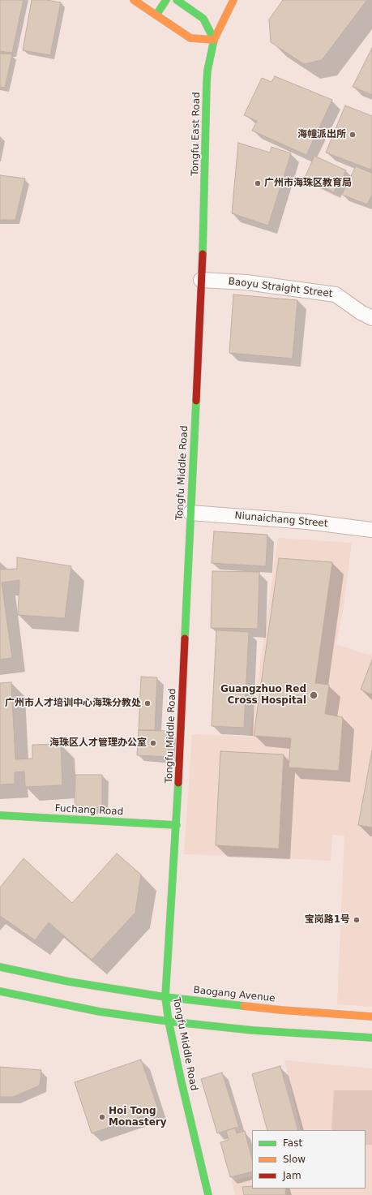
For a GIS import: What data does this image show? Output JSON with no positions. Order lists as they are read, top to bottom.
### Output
{
  "streets": {
    "main road": [
      "Tongfu East Road",
      "Tongfu Middle Road",
      "Fuchang Road",
      "Baogang Avenue"
    ],
    "street": ["Baoyu Straight Street", "Niunaichang Street"]
  },
  "crossings": [
    ["Tongfu East Road", "Baoyu Straight Street"],
    ["Tongfu East Road", "Tongfu Middle Road"],
    ["Baoyu Straight Street", "Tongfu Middle Road"],
    ["Tongfu Middle Road", "Niunaichang Street"],
    ["Tongfu Middle Road", "Fuchang Road"],
    ["Tongfu Middle Road", "Baogang Avenue"]
  ],
  "places": [
    "海幢派出所",
    "广州市海珠区教育局",
    "Guangzhuo Red Cross Hospital",
    "广州市人才培训中心海珠分教处",
    "海珠区人才管理办公室",
    "宝岗路1号",
    "Hoi Tong Monastery"
  ],
  "legend": ["Fast", "Slow", "Jam"]
}
